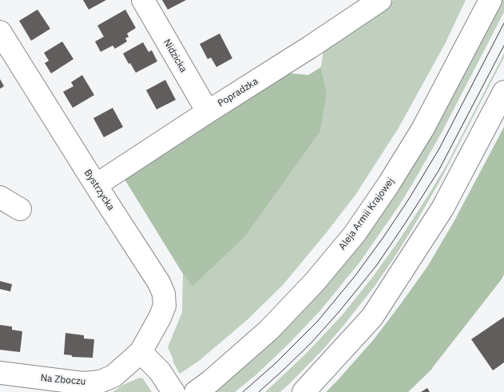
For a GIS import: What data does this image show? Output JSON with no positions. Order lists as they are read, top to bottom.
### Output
{
  "streets": {
    "street": [
      "Nidzicka",
      "Popradzka",
      "Bystrzycka",
      "Aleja Armii Krajowej",
      "Na Zboczu"
    ]
  },
  "crossings": [
    ["Nidzicka", "Popradzka"],
    ["Popradzka", "Bystrzycka"],
    ["Bystrzycka", "Na Zboczu"]
  ]
}
